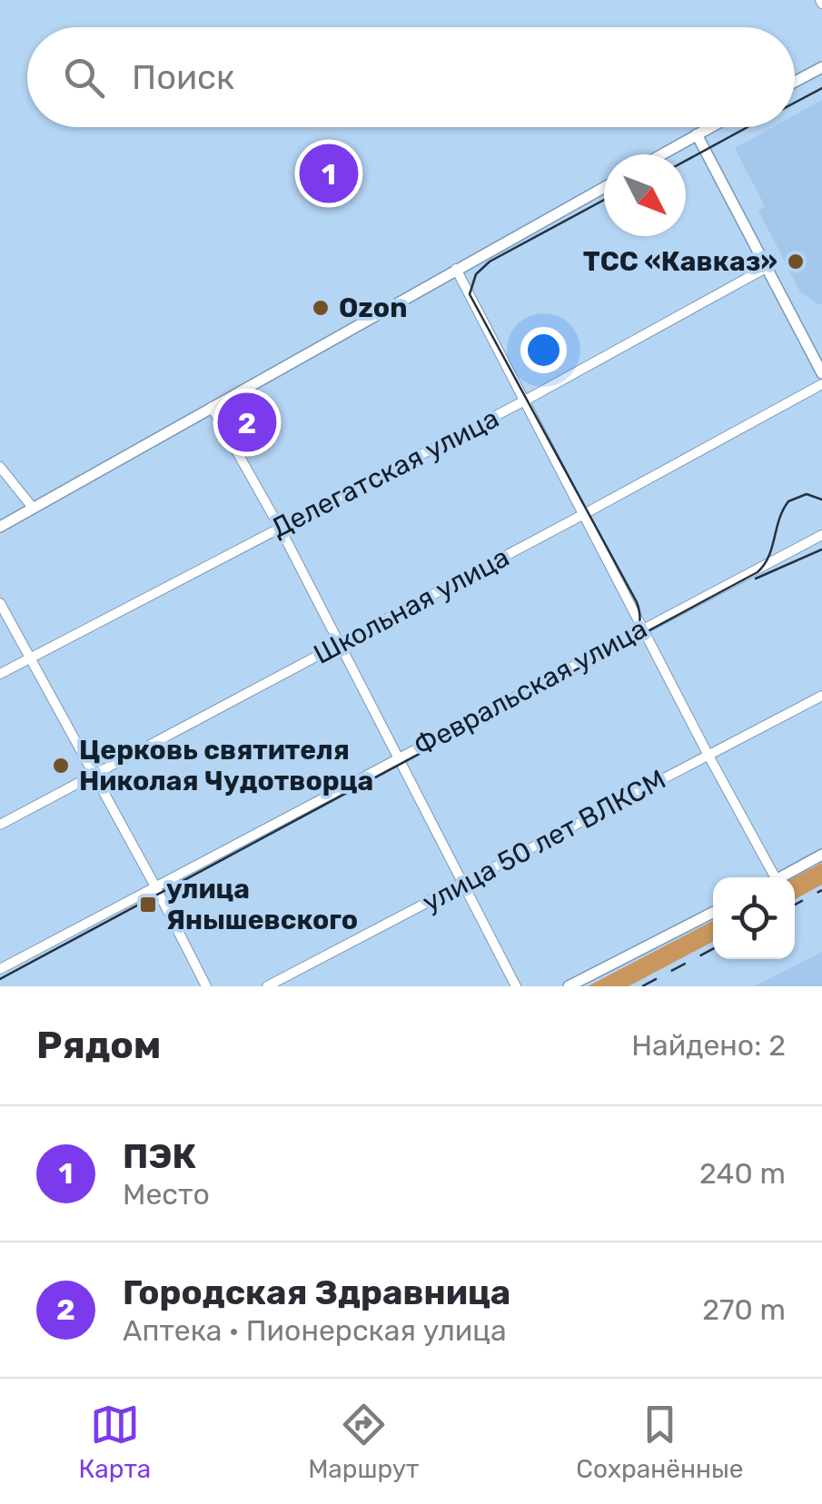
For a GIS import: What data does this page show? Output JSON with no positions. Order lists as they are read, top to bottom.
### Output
{
  "streets": {
    "street": [
      "Делегатская улица",
      "Школьная улица",
      "Февральская улица",
      "улица 50 лет ВЛКСМ"
    ]
  },
  "places": {
    "other": ["ТСС «Кавказ»", "Ozon", "Церковь святителя Николая Чудотворца"],
    "transit": ["улица Янышевского"]
  },
  "north": "bottom right",
  "page": {
    "search": "Поиск",
    "pins": ["1", "2"],
    "heading": ["Рядом", "Найдено: 2"],
    "list": [
      {
        "mark": "1",
        "name": "ПЭК",
        "note": "Место",
        "value": "240 m"
      },
      {
        "mark": "2",
        "name": "Городская Здравница",
        "note": "Аптека · Пионерская улица",
        "value": "270 m"
      }
    ],
    "nav": ["Карта", "Маршрут", "Сохранённые"]
  }
}
